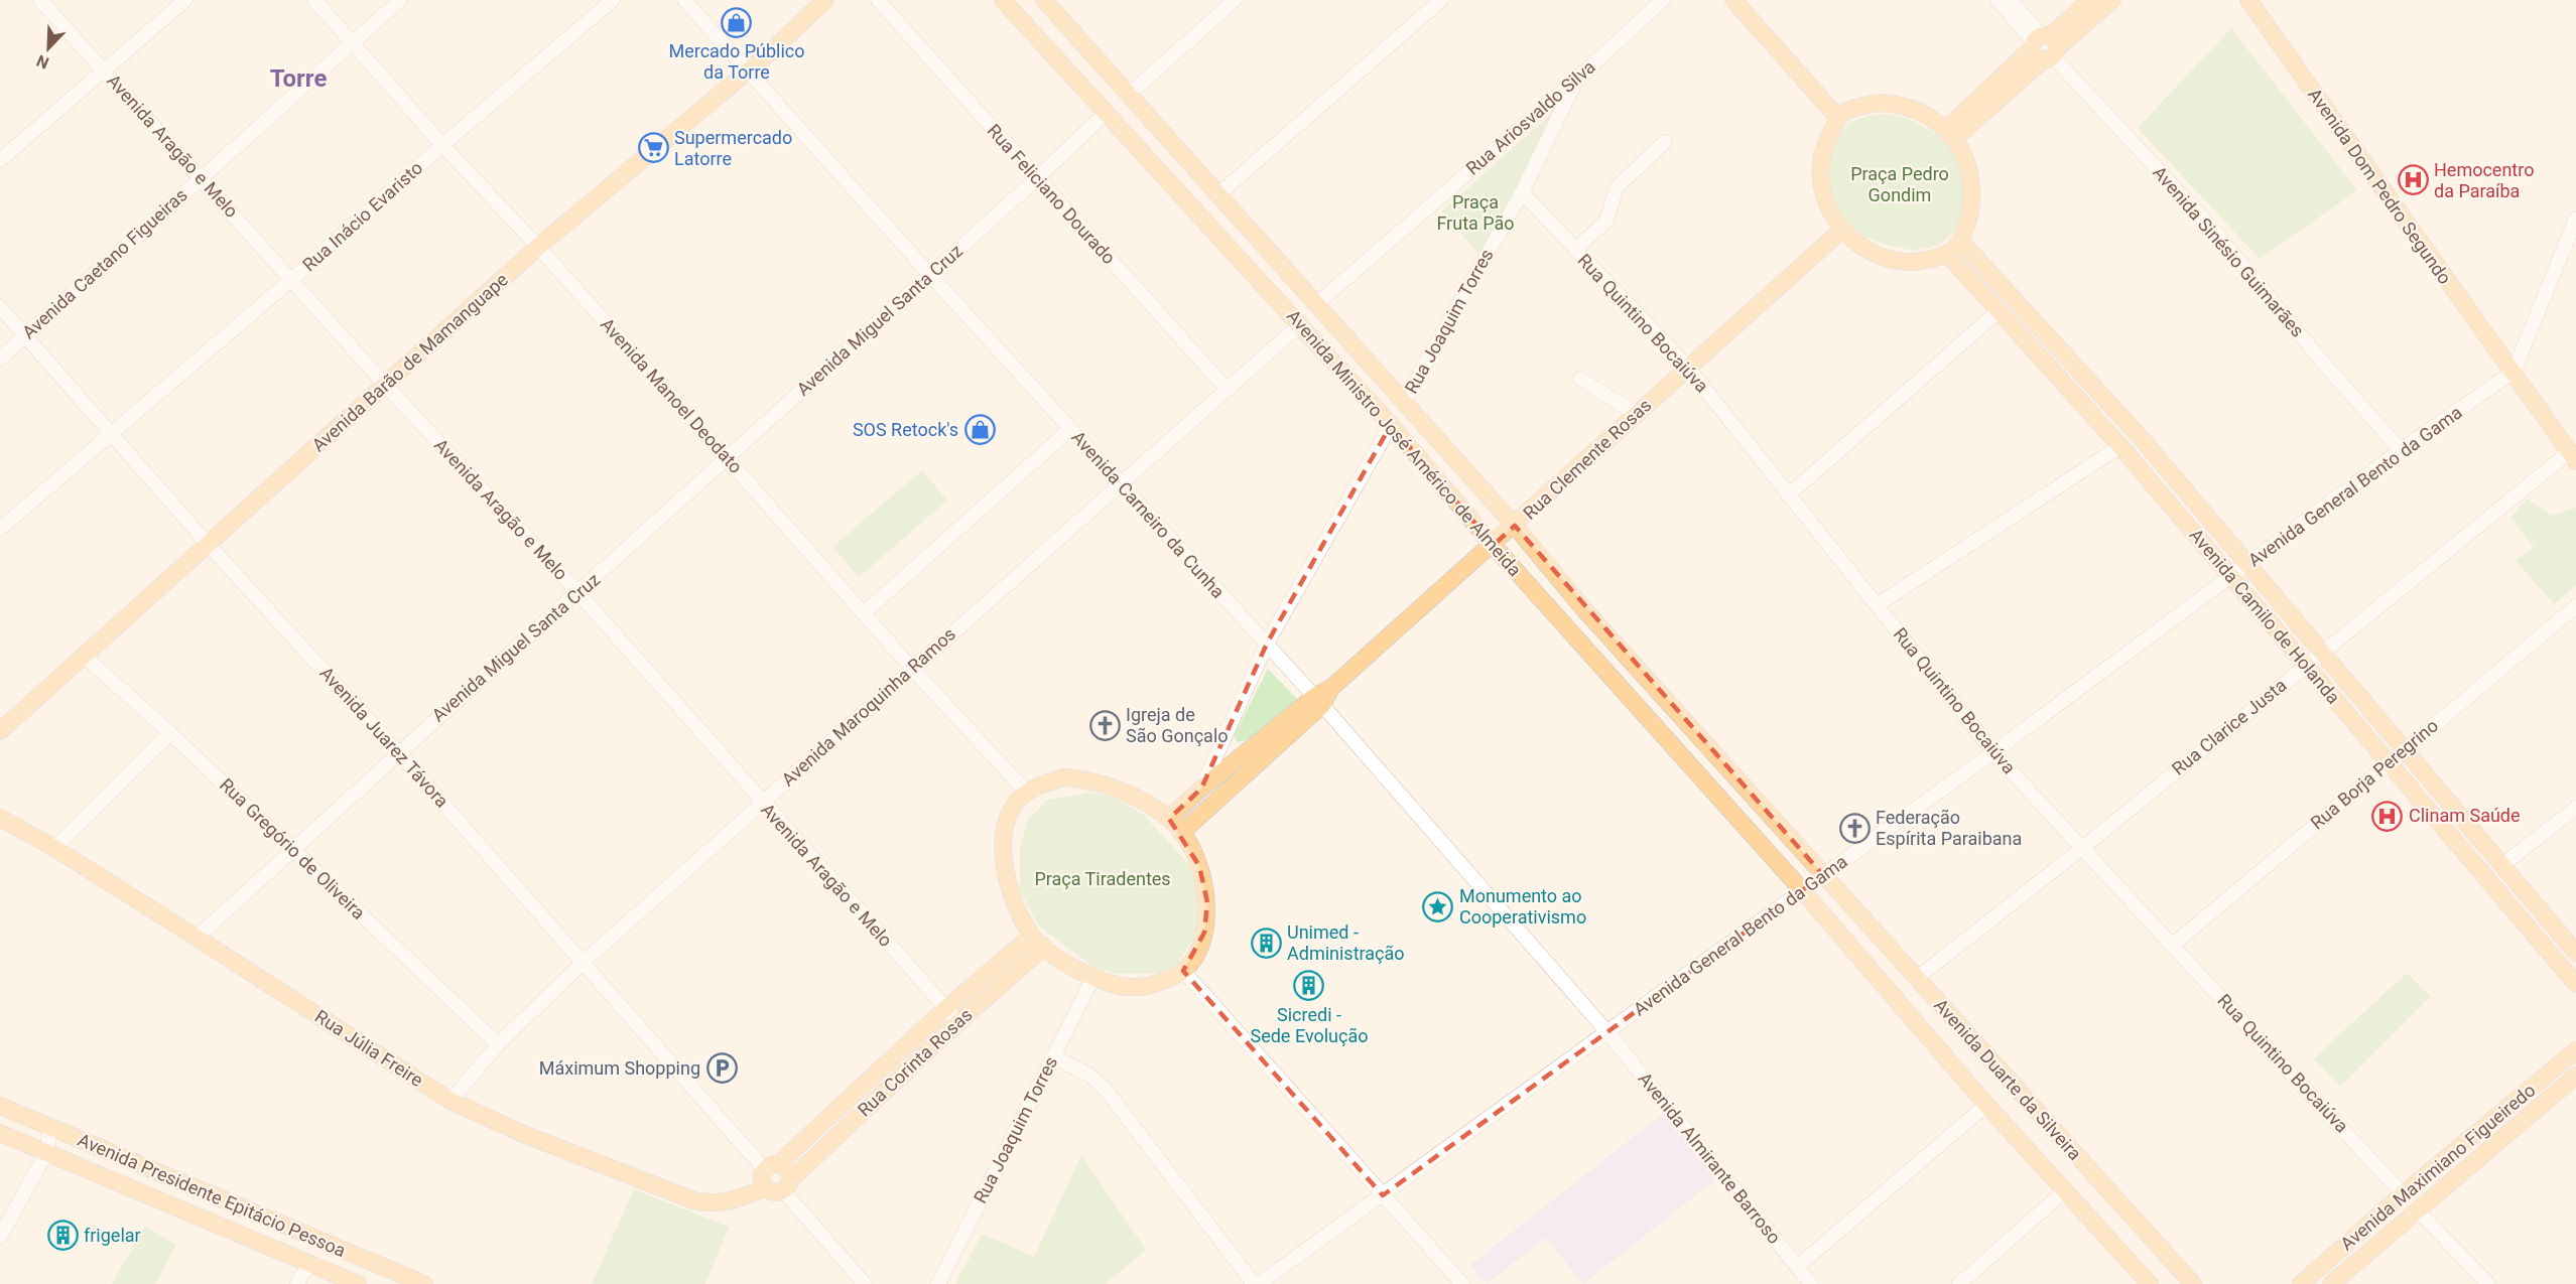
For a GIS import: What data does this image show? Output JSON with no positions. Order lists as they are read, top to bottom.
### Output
{
  "streets": {
    "main road": [
      "Avenida Dom Pedro Segundo",
      "Avenida Barão de Mamanguape",
      "Avenida Ministro José Américo de Almeida",
      "Rua Clemente Rosas",
      "Avenida Camilo de Holanda",
      "Rua Júlia Freire",
      "Rua Corinta Rosas",
      "Avenida Duarte da Silveira",
      "Avenida Maximiano Figueiredo",
      "Avenida Presidente Epitácio Pessoa"
    ],
    "street": [
      "Rua Ariosvaldo Silva",
      "Avenida Aragão e Melo",
      "Rua Feliciano Dourado",
      "Rua Inácio Evaristo",
      "Avenida Sinésio Guimarães",
      "Avenida Caetano Figueiras",
      "Avenida Miguel Santa Cruz",
      "Rua Joaquim Torres",
      "Rua Quintino Bocaiúva",
      "Avenida Manoel Deodato",
      "Avenida General Bento da Gama",
      "Avenida Carneiro da Cunha",
      "Avenida Maroquinha Ramos",
      "Rua Clarice Justa",
      "Avenida Juarez Távora",
      "Rua Borja Peregrino",
      "Rua Gregório de Oliveira",
      "Avenida Almirante Barroso"
    ]
  },
  "crossings": [
    ["Rua Ariosvaldo Silva", "Rua Joaquim Torres"],
    ["Rua Ariosvaldo Silva", "Avenida Ministro José Américo de Almeida"],
    ["Avenida Aragão e Melo", "Rua Inácio Evaristo"],
    ["Avenida Aragão e Melo", "Avenida Caetano Figueiras"],
    ["Avenida Aragão e Melo", "Avenida Miguel Santa Cruz"],
    ["Avenida Aragão e Melo", "Avenida Barão de Mamanguape"],
    ["Avenida Aragão e Melo", "Avenida Maroquinha Ramos"],
    ["Avenida Aragão e Melo", "Rua Corinta Rosas"],
    ["Avenida Dom Pedro Segundo", "Avenida General Bento da Gama"],
    ["Avenida Dom Pedro Segundo", "Rua Clarice Justa"],
    ["Rua Feliciano Dourado", "Avenida Miguel Santa Cruz"],
    ["Rua Feliciano Dourado", "Avenida Maroquinha Ramos"],
    ["Rua Inácio Evaristo", "Avenida Manoel Deodato"],
    ["Rua Inácio Evaristo", "Avenida Juarez Távora"],
    ["Avenida Sinésio Guimarães", "Avenida General Bento da Gama"],
    ["Avenida Caetano Figueiras", "Avenida Manoel Deodato"],
    ["Avenida Caetano Figueiras", "Avenida Juarez Távora"],
    ["Avenida Miguel Santa Cruz", "Avenida Manoel Deodato"],
    ["Avenida Miguel Santa Cruz", "Avenida Ministro José Américo de Almeida"],
    ["Avenida Miguel Santa Cruz", "Avenida Carneiro da Cunha"],
    ["Avenida Miguel Santa Cruz", "Avenida Juarez Távora"],
    ["Avenida Miguel Santa Cruz", "Rua Gregório de Oliveira"],
    ["Avenida Miguel Santa Cruz", "Rua Júlia Freire"],
    ["Rua Joaquim Torres", "Rua Quintino Bocaiúva"],
    ["Rua Joaquim Torres", "Avenida Manoel Deodato"],
    ["Rua Joaquim Torres", "Avenida Ministro José Américo de Almeida"],
    ["Rua Joaquim Torres", "Rua Clemente Rosas"],
    ["Rua Joaquim Torres", "Rua Corinta Rosas"],
    ["Rua Quintino Bocaiúva", "Rua Clemente Rosas"],
    ["Rua Quintino Bocaiúva", "Avenida General Bento da Gama"],
    ["Rua Quintino Bocaiúva", "Rua Clarice Justa"],
    ["Rua Quintino Bocaiúva", "Rua Borja Peregrino"],
    ["Rua Quintino Bocaiúva", "Avenida Maximiano Figueiredo"],
    ["Avenida Barão de Mamanguape", "Avenida Manoel Deodato"],
    ["Avenida Barão de Mamanguape", "Avenida Carneiro da Cunha"],
    ["Avenida Barão de Mamanguape", "Avenida Juarez Távora"],
    ["Avenida Barão de Mamanguape", "Rua Gregório de Oliveira"],
    ["Avenida Manoel Deodato", "Rua Clemente Rosas"],
    ["Avenida Manoel Deodato", "Avenida Maroquinha Ramos"],
    ["Avenida Manoel Deodato", "Rua Corinta Rosas"],
    ["Avenida Ministro José Américo de Almeida", "Rua Clemente Rosas"],
    ["Avenida Ministro José Américo de Almeida", "Avenida General Bento da Gama"],
    ["Avenida Ministro José Américo de Almeida", "Avenida Maroquinha Ramos"],
    ["Avenida Ministro José Américo de Almeida", "Avenida Duarte da Silveira"],
    ["Rua Clemente Rosas", "Avenida Carneiro da Cunha"],
    ["Rua Clemente Rosas", "Avenida Camilo de Holanda"],
    ["Rua Clemente Rosas", "Rua Corinta Rosas"],
    ["Avenida General Bento da Gama", "Avenida Carneiro da Cunha"],
    ["Avenida General Bento da Gama", "Avenida Camilo de Holanda"],
    ["Avenida General Bento da Gama", "Avenida Duarte da Silveira"],
    ["Avenida General Bento da Gama", "Avenida Almirante Barroso"],
    ["Avenida Carneiro da Cunha", "Avenida Maroquinha Ramos"],
    ["Avenida Carneiro da Cunha", "Avenida Almirante Barroso"],
    ["Avenida Camilo de Holanda", "Rua Clarice Justa"],
    ["Avenida Camilo de Holanda", "Rua Borja Peregrino"],
    ["Avenida Maroquinha Ramos", "Avenida Juarez Távora"],
    ["Avenida Maroquinha Ramos", "Rua Gregório de Oliveira"],
    ["Avenida Maroquinha Ramos", "Rua Júlia Freire"],
    ["Rua Clarice Justa", "Avenida Duarte da Silveira"],
    ["Avenida Juarez Távora", "Rua Júlia Freire"],
    ["Avenida Juarez Távora", "Rua Corinta Rosas"],
    ["Rua Júlia Freire", "Rua Corinta Rosas"]
  ],
  "districts": ["Torre"],
  "parks": ["Praça Pedro Gondim", "Praça Fruta Pão", "Praça Tiradentes"],
  "places": {
    "shop": ["Mercado Público da Torre", "SOS Retock's"],
    "supermarket": ["Supermercado Latorre"],
    "hospital": ["Hemocentro da Paraíba", "Clinam Saúde"],
    "church": ["Igreja de São Gonçalo", "Federação Espírita Paraibana"],
    "place": ["Monumento ao Cooperativismo"],
    "building": ["Unimed - Administração", "Sicredi - Sede Evolução", "frigelar"],
    "parking": ["Máximum Shopping"]
  },
  "north": "bottom left"
}
